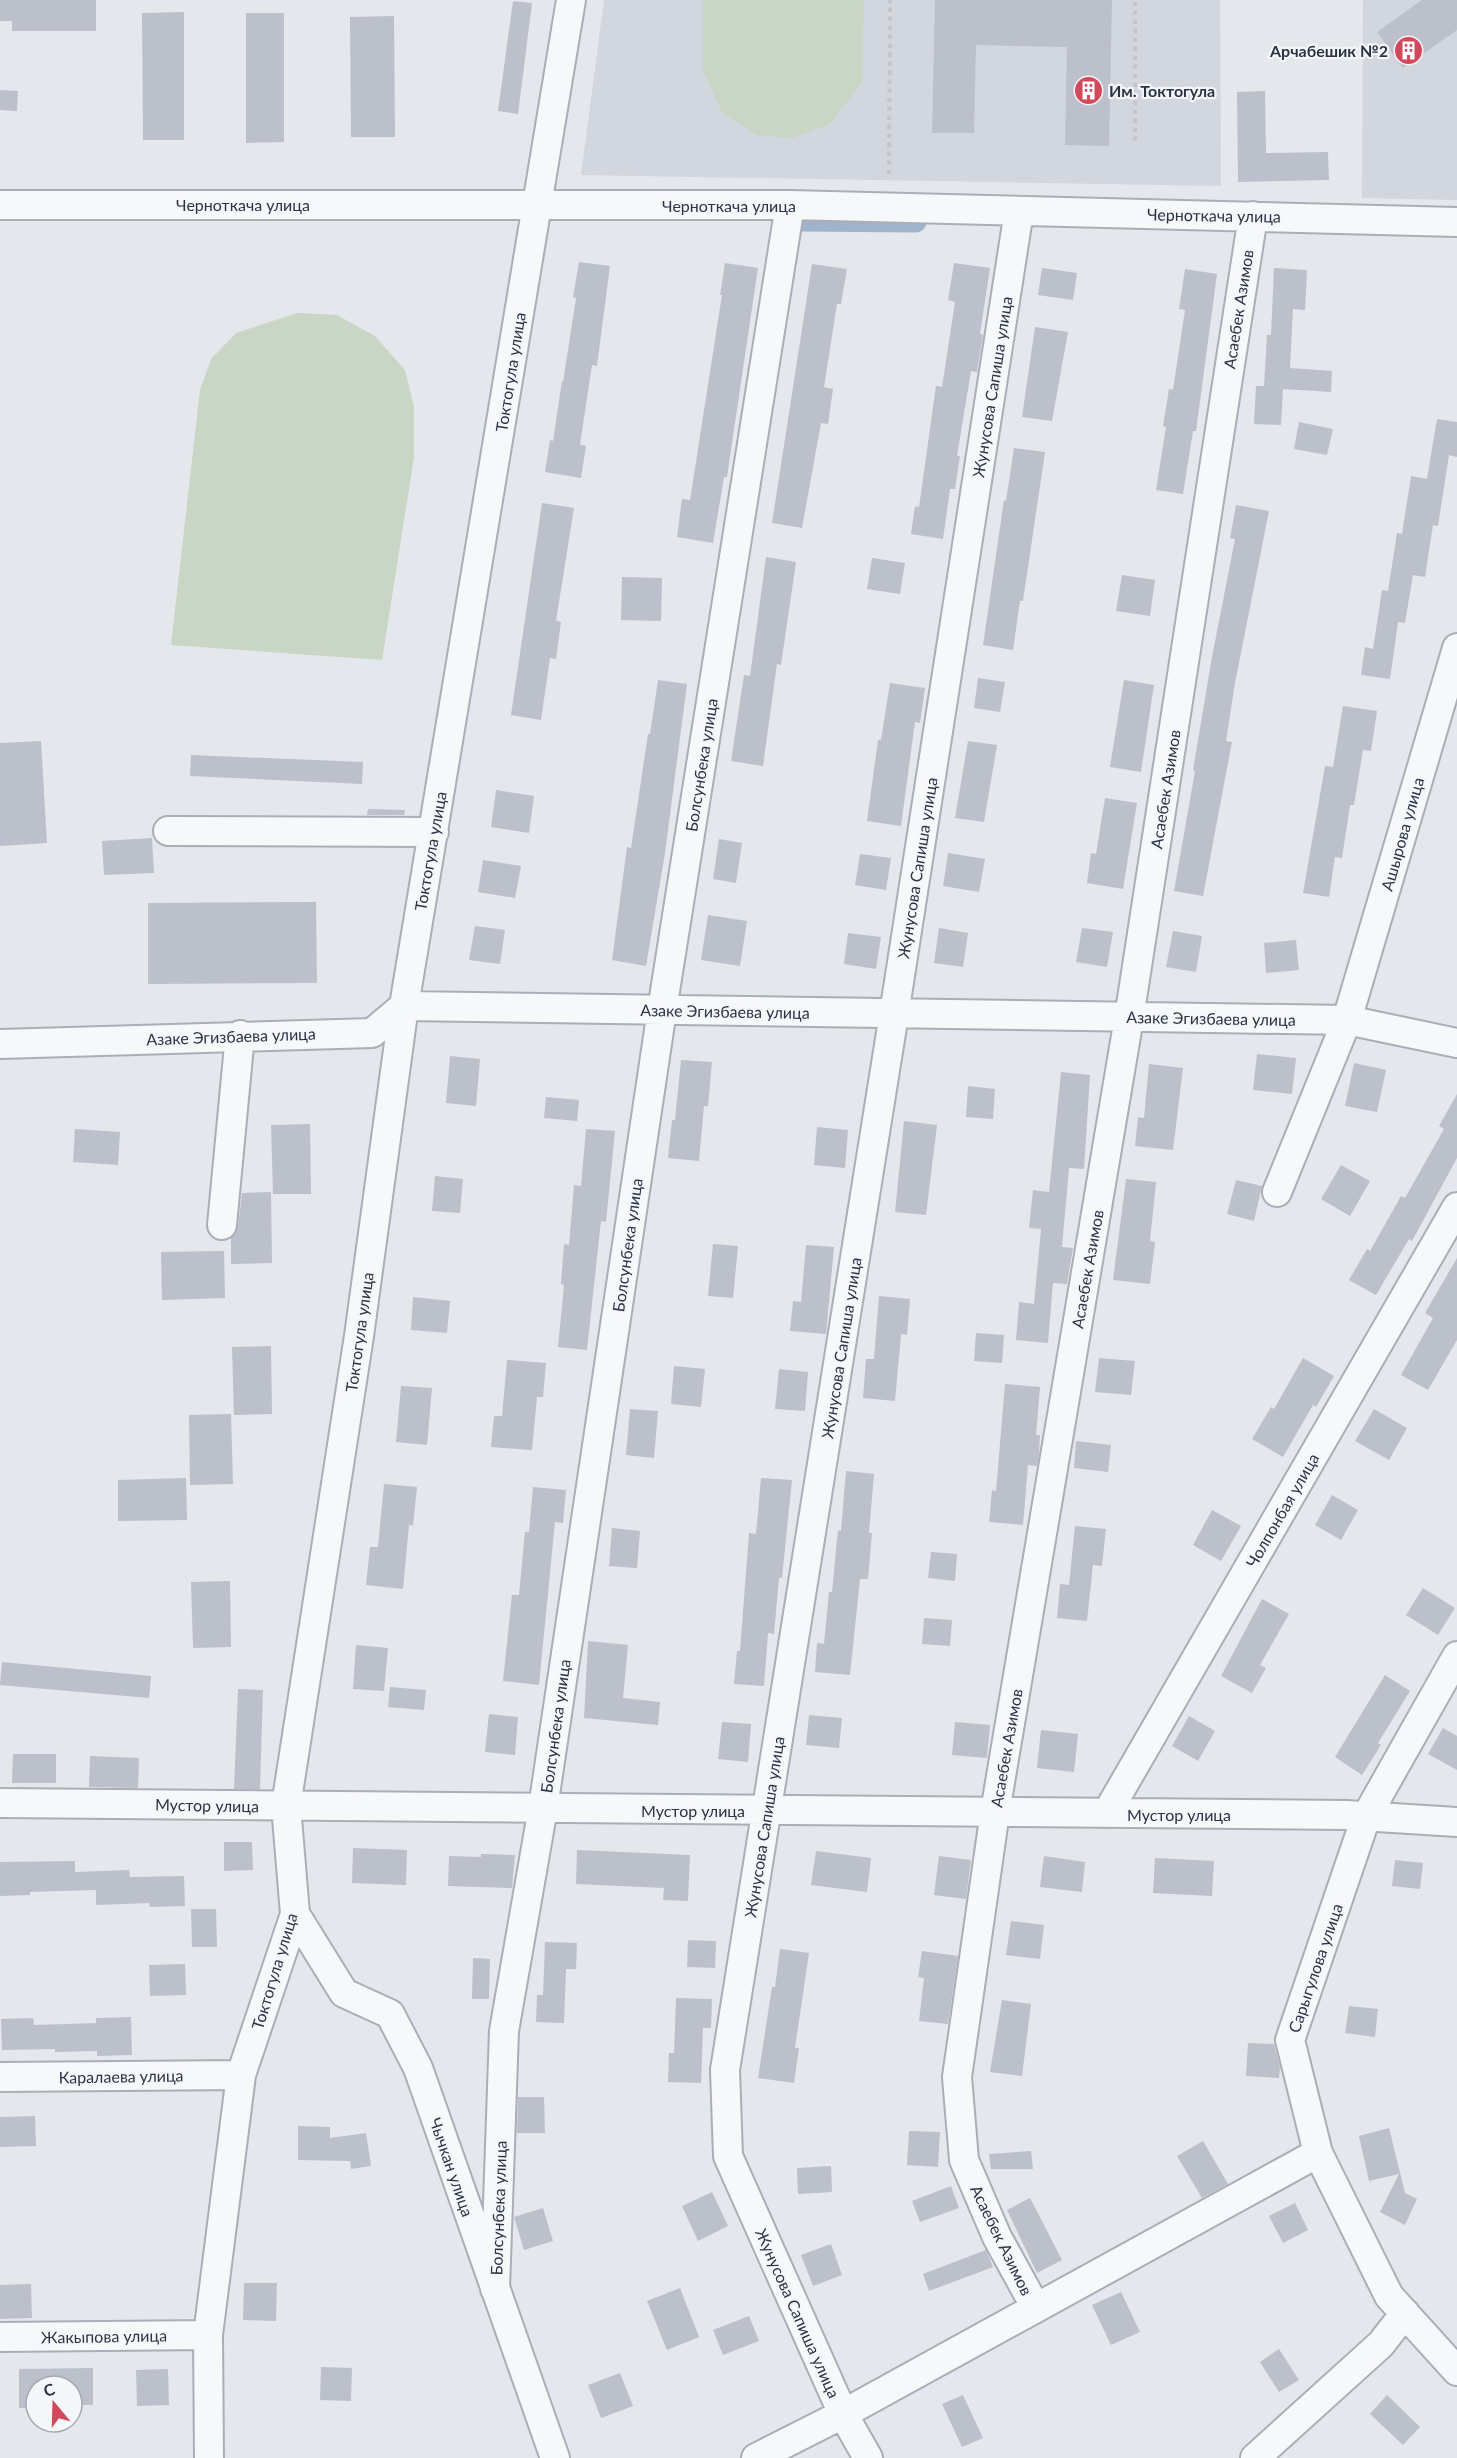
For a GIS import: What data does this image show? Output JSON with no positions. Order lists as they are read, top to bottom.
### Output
{
  "streets": {
    "street": [
      "Черноткача улица",
      "Асаебек Азимов",
      "Токтогула улица",
      "Жунусова Сапиша улица",
      "Болсунбека улица",
      "Ашырова улица",
      "Азаке Эгизбаева улица",
      "Чолпонбая улица",
      "Мустор улица",
      "Сарыгулова улица",
      "Каралаева улица",
      "Чычкан улица",
      "Жакыпова улица"
    ]
  },
  "crossings": [
    ["Черноткача улица", "Асаебек Азимов"],
    ["Черноткача улица", "Токтогула улица"],
    ["Черноткача улица", "Жунусова Сапиша улица"],
    ["Черноткача улица", "Болсунбека улица"],
    ["Асаебек Азимов", "Азаке Эгизбаева улица"],
    ["Асаебек Азимов", "Мустор улица"],
    ["Токтогула улица", "Азаке Эгизбаева улица"],
    ["Токтогула улица", "Мустор улица"],
    ["Токтогула улица", "Каралаева улица"],
    ["Токтогула улица", "Чычкан улица"],
    ["Токтогула улица", "Жакыпова улица"],
    ["Жунусова Сапиша улица", "Азаке Эгизбаева улица"],
    ["Жунусова Сапиша улица", "Мустор улица"],
    ["Болсунбека улица", "Азаке Эгизбаева улица"],
    ["Болсунбека улица", "Мустор улица"],
    ["Болсунбека улица", "Чычкан улица"],
    ["Ашырова улица", "Азаке Эгизбаева улица"],
    ["Чолпонбая улица", "Мустор улица"],
    ["Мустор улица", "Сарыгулова улица"]
  ],
  "places": {
    "building": ["Арчабешик №2", "Им. Токтогула"]
  },
  "north": "top"
}
